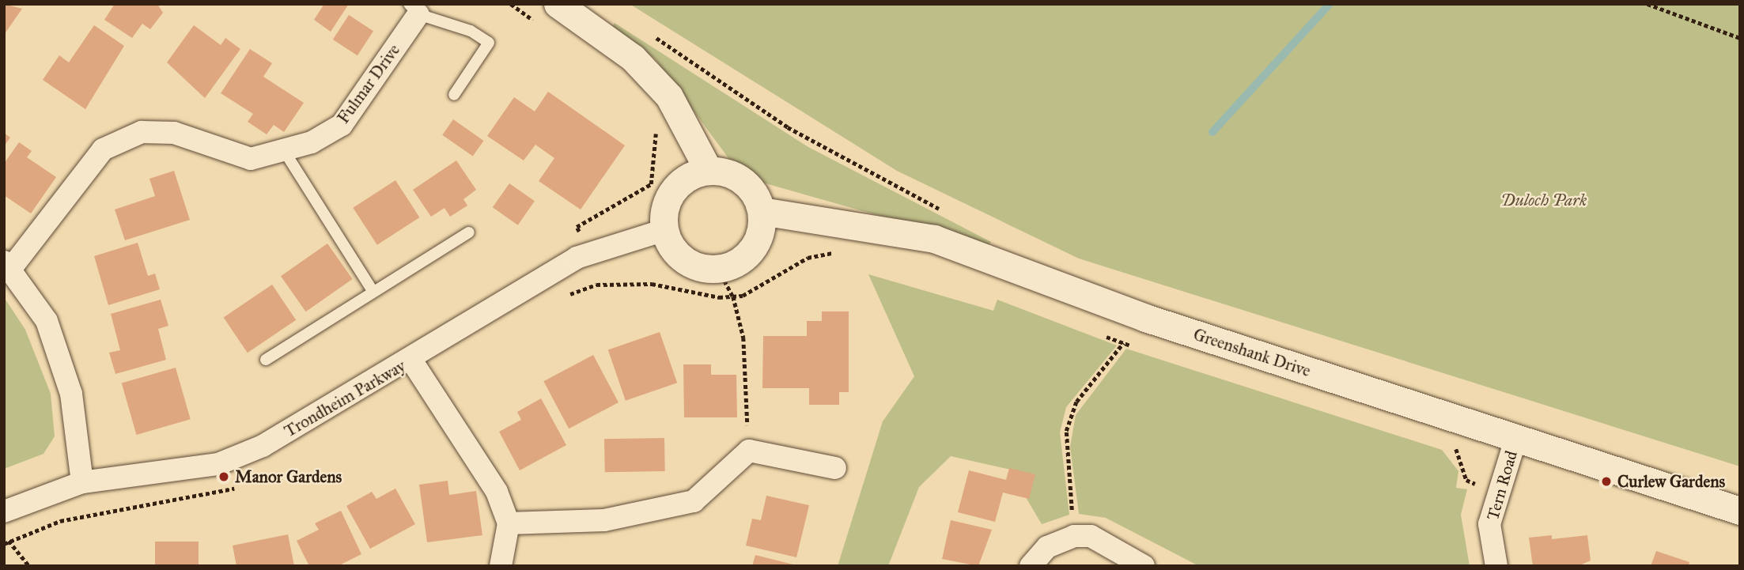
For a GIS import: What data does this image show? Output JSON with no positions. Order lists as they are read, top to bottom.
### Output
{
  "streets": {
    "street": [
      "Fulmar Drive",
      "Greenshank Drive",
      "Trondheim Parkway",
      "Tern Road"
    ]
  },
  "crossings": [
    ["Greenshank Drive", "Trondheim Parkway"],
    ["Greenshank Drive", "Tern Road"]
  ],
  "parks": ["Duloch Park"],
  "places": ["Manor Gardens", "Curlew Gardens"]
}
